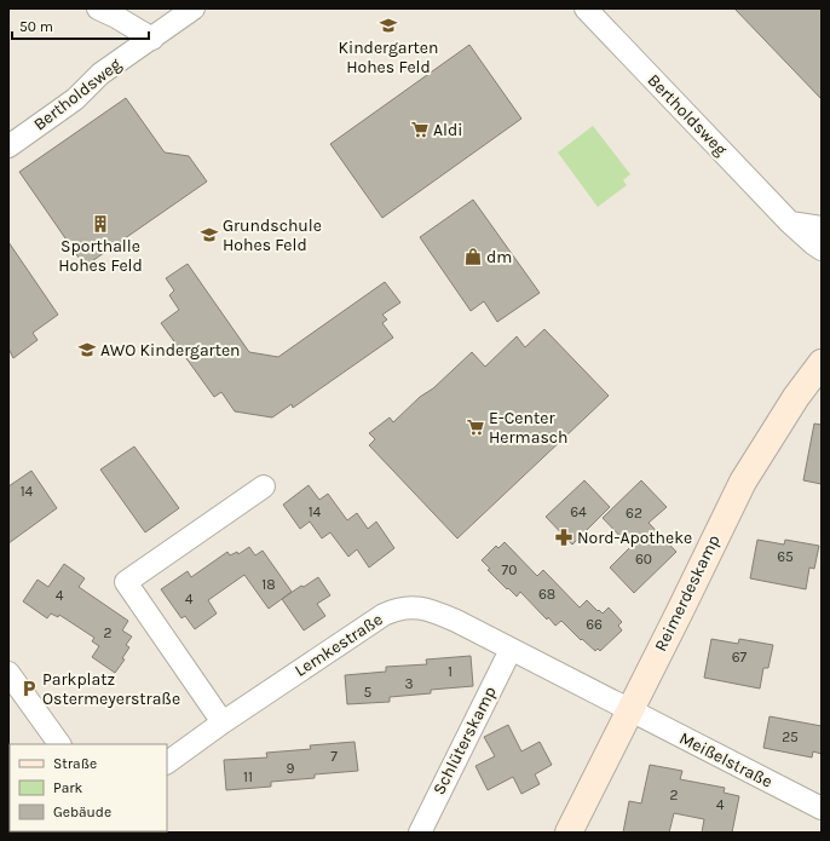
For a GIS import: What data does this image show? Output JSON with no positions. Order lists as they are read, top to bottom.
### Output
{
  "streets": {
    "main road": ["Reimerdeskamp"],
    "street": [
      "Bertholdsweg",
      "Lemkestraße",
      "Schlüterskamp",
      "Meißelstraße"
    ]
  },
  "crossings": [
    ["Reimerdeskamp", "Lemkestraße"],
    ["Reimerdeskamp", "Meißelstraße"],
    ["Lemkestraße", "Schlüterskamp"],
    ["Lemkestraße", "Meißelstraße"]
  ],
  "places": {
    "school or university": ["Kindergarten Hohes Feld", "Grundschule Hohes Feld", "AWO Kindergarten"],
    "supermarket": ["Aldi", "E-Center Hermasch"],
    "building": ["Sporthalle Hohes Feld"],
    "shop": ["dm"],
    "pharmacy": ["Nord-Apotheke"],
    "parking": ["Parkplatz Ostermeyerstraße"]
  },
  "house_numbers": [
    "14",
    "14",
    "64",
    "62",
    "65",
    "60",
    "70",
    "18",
    "68",
    "4",
    "4",
    "66",
    "2",
    "67",
    "1",
    "3",
    "5",
    "25",
    "7",
    "9",
    "11",
    "2",
    "4"
  ],
  "legend": ["Straße", "Park", "Gebäude"],
  "scale_bar": "50 m"
}
